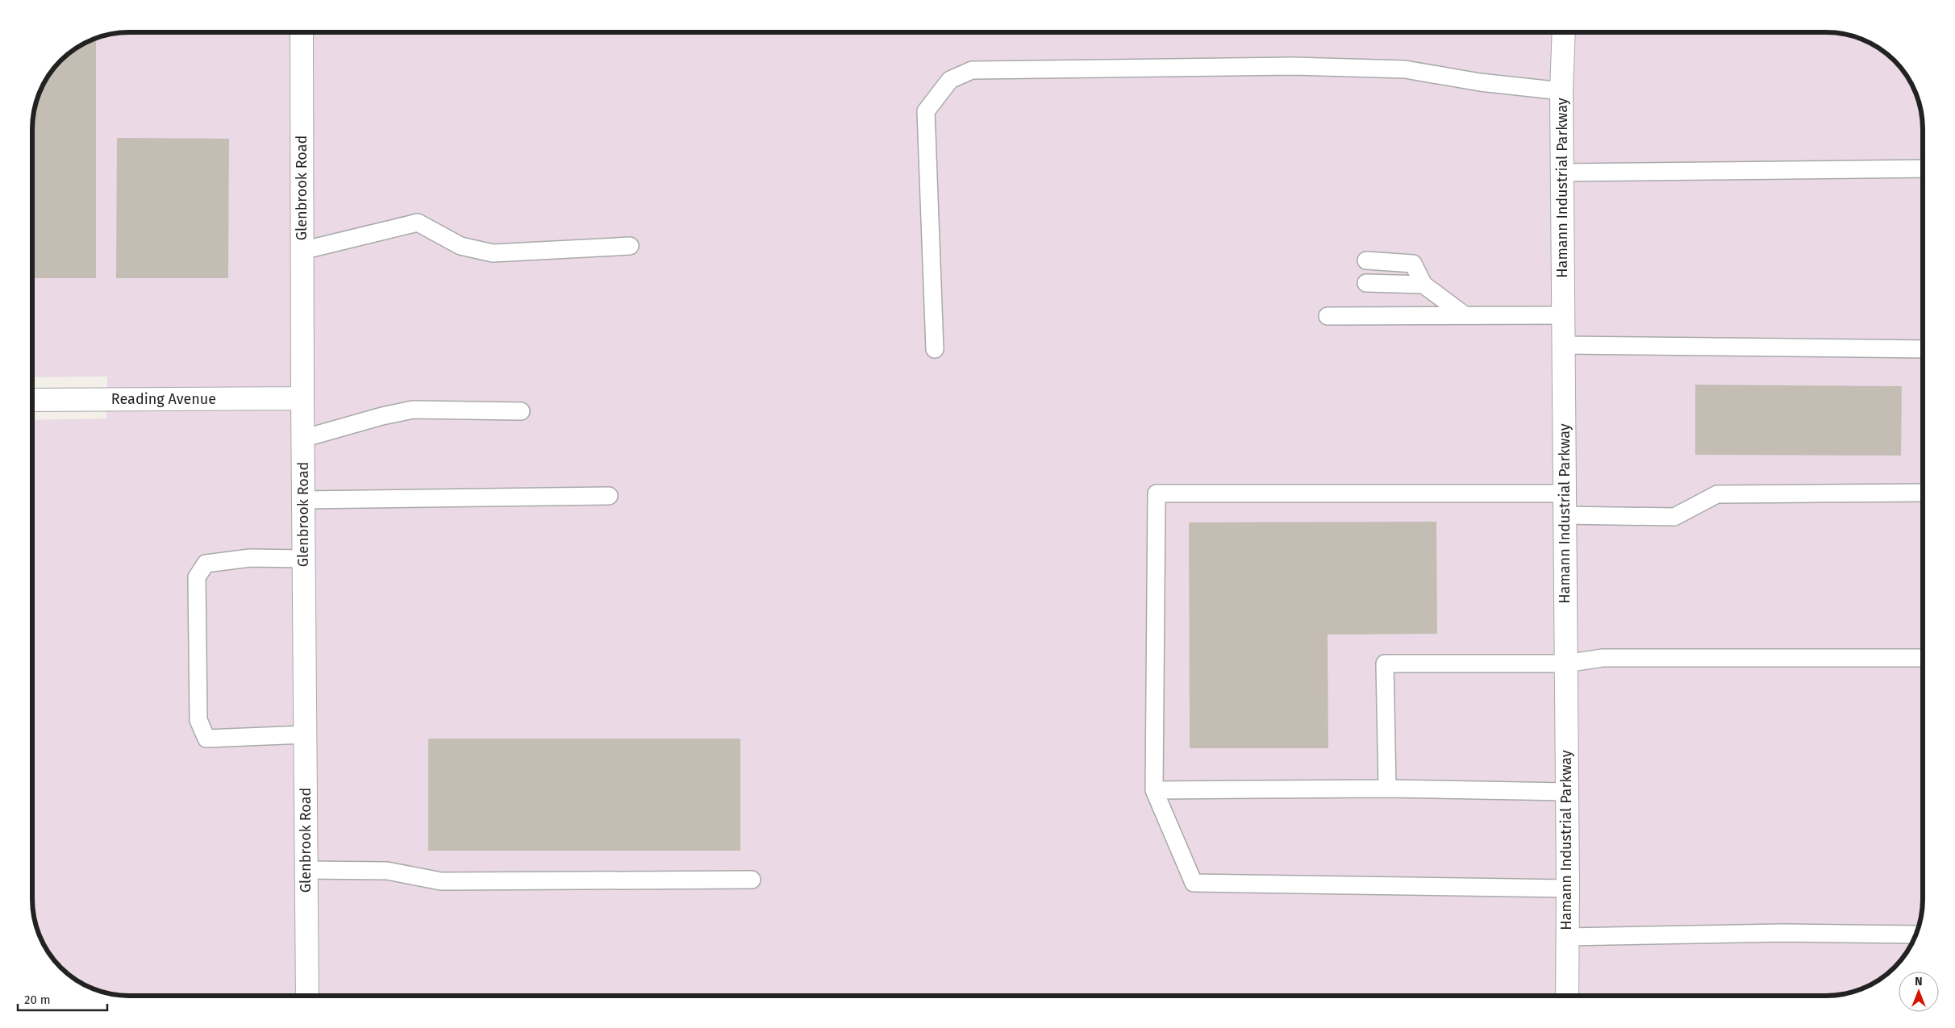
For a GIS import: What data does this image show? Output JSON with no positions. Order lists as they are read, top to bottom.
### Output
{
  "streets": {
    "street": ["Glenbrook Road", "Hamann Industrial Parkway", "Reading Avenue"]
  },
  "crossings": [
    ["Glenbrook Road", "Reading Avenue"]
  ],
  "scale_bar": "20 m",
  "north": "top"
}
